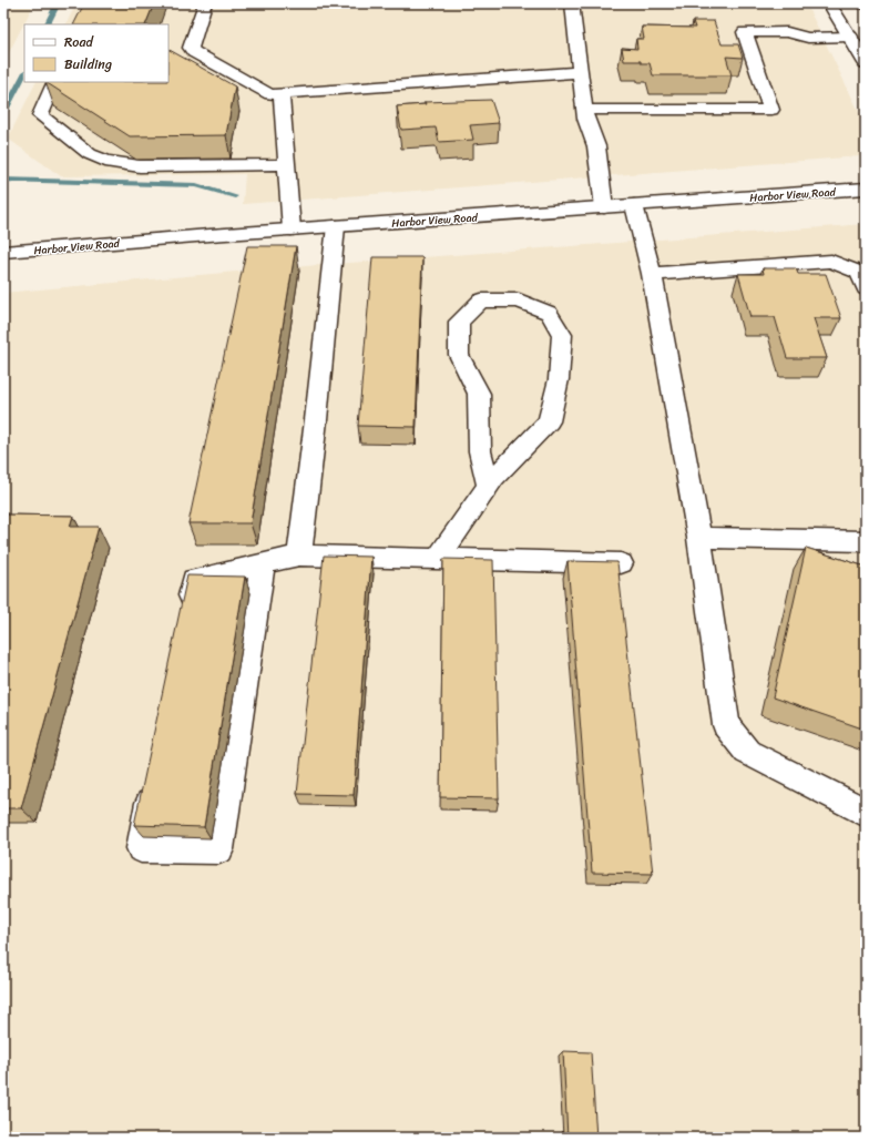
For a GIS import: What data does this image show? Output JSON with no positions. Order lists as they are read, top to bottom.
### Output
{
  "streets": {
    "main road": ["Harbor View Road"]
  },
  "legend": ["Road", "Building"]
}
